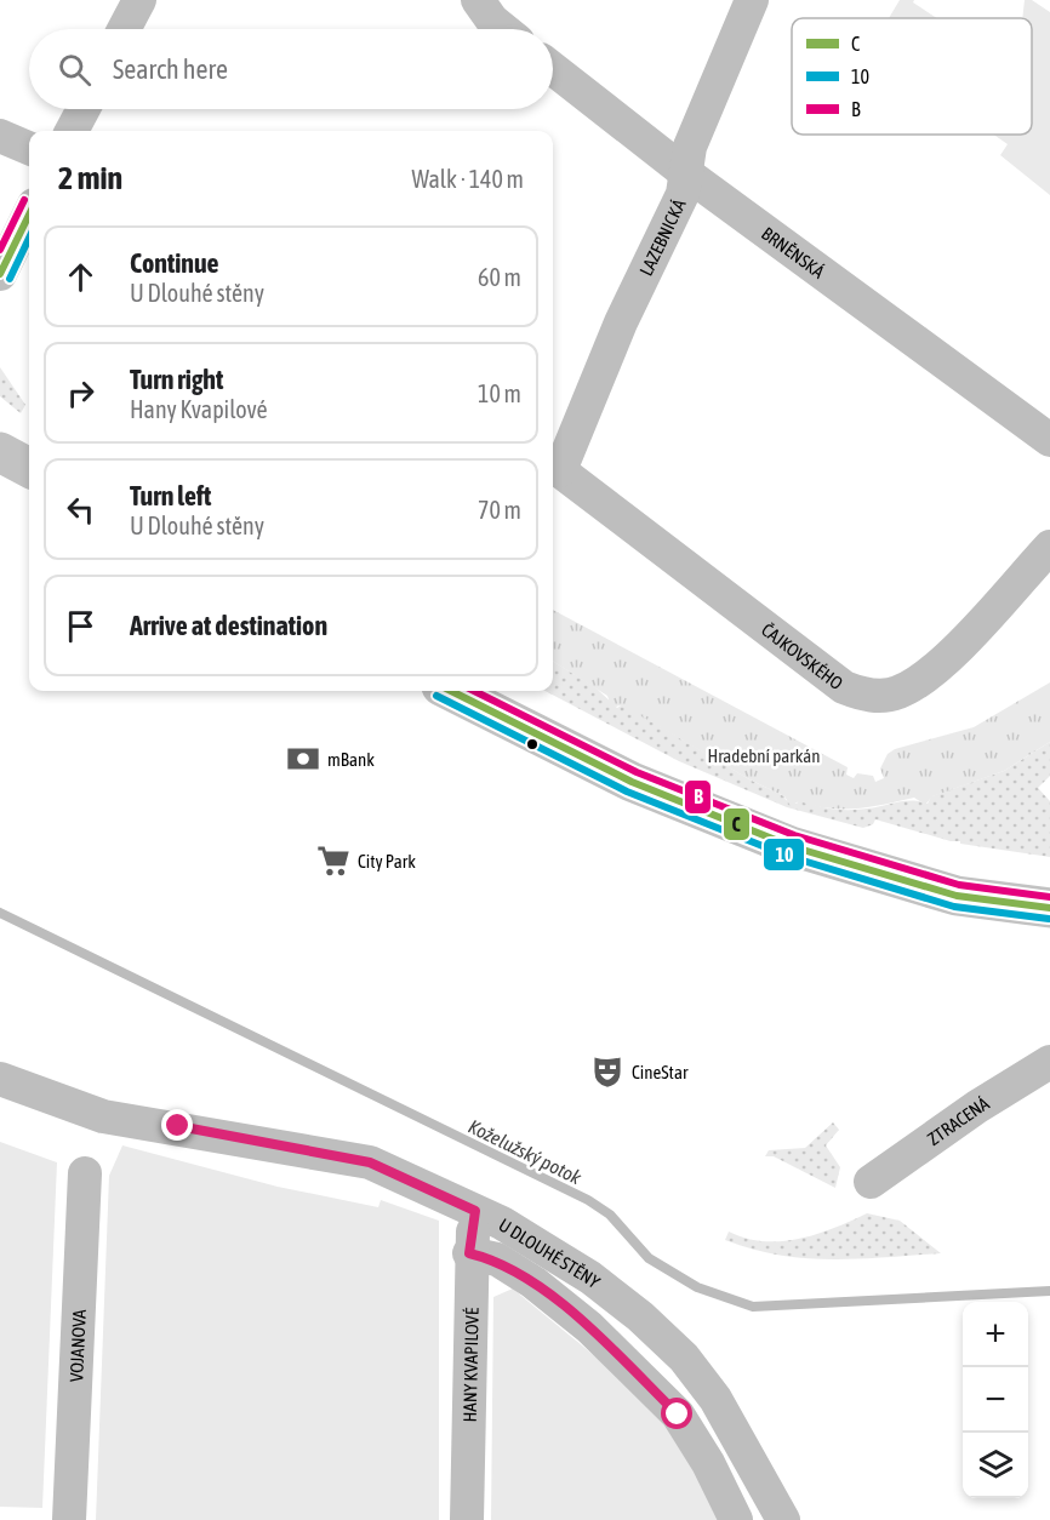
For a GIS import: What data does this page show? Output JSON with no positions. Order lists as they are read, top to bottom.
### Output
{
  "streets": {
    "street": [
      "LAZEBNICKÁ",
      "BRNĚNSKÁ",
      "ČAJKOVSKÉHO",
      "ZTRACENÁ",
      "U DLOUHÉ STĚNY",
      "VOJANOVA",
      "HANY KVAPILOVÉ"
    ]
  },
  "crossings": [
    ["LAZEBNICKÁ", "BRNĚNSKÁ"],
    ["LAZEBNICKÁ", "ČAJKOVSKÉHO"],
    ["U DLOUHÉ STĚNY", "HANY KVAPILOVÉ"]
  ],
  "water": ["Koželužský potok"],
  "parks": ["Hradební parkán"],
  "places": {
    "bank": ["mBank"],
    "supermarket": ["City Park"],
    "theatre": ["CineStar"]
  },
  "lines": ["transit line B", "transit line C", "transit line 10"],
  "legend": ["C", "10", "B"],
  "page": {
    "search": "Search here",
    "heading": ["2 min", "Walk · 140 m"],
    "list": [
      ["Continue", "U Dlouhé stěny", "60 m"],
      ["Turn right", "Hany Kvapilové", "10 m"],
      ["Turn left", "U Dlouhé stěny", "70 m"],
      "Arrive at destination"
    ],
    "map_buttons": ["+", "−"]
  }
}
